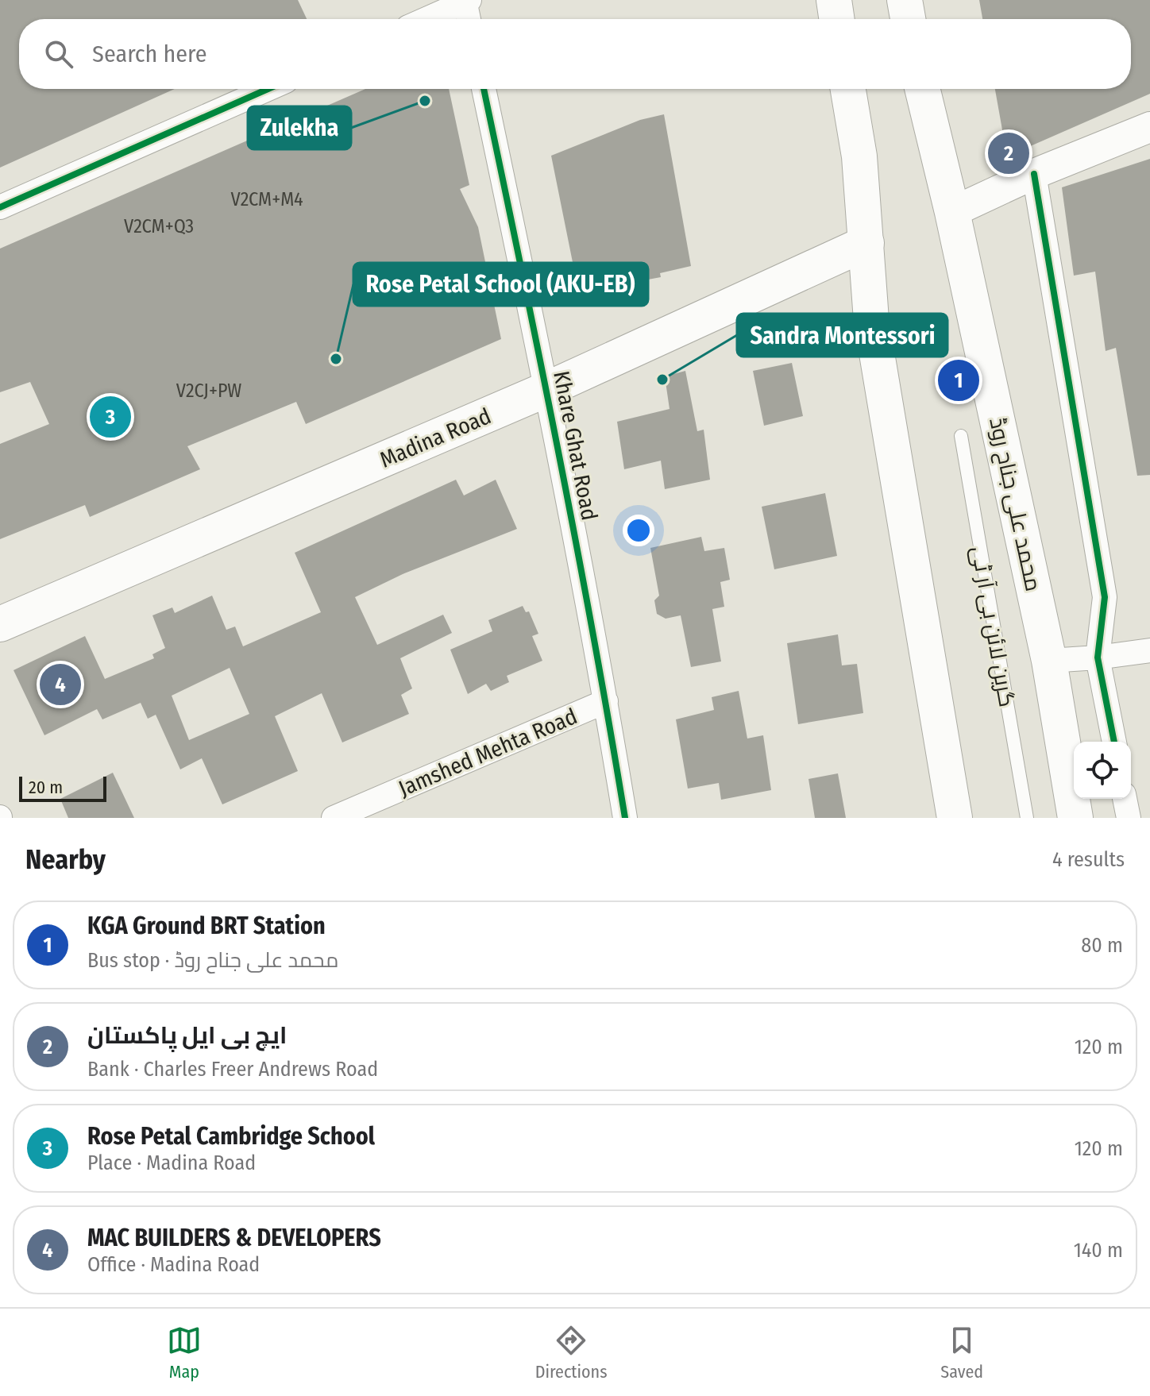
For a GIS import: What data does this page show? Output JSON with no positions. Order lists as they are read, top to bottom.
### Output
{
  "streets": {
    "main road": ["Madina Road", "محمد علی جناح روڈ"],
    "street": ["Khare Ghat Road", "Jamshed Mehta Road"],
    "lane": ["گرین لائن بی آر ٹی"]
  },
  "crossings": [
    ["Madina Road", "Khare Ghat Road"],
    ["Khare Ghat Road", "Jamshed Mehta Road"]
  ],
  "places": ["Zulekha", "Rose Petal School (AKU-EB)", "Sandra Montessori"],
  "house_numbers": ["V2CM+M4", "V2CM+Q3", "V2CJ+PW"],
  "scale_bar": "20 m",
  "page": {
    "search": "Search here",
    "pins": [
      "2",
      "1",
      "3",
      "4"
    ],
    "scale": "20 m",
    "heading": ["Nearby", "4 results"],
    "list": [
      {
        "mark": "1",
        "name": "KGA Ground BRT Station",
        "note": "Bus stop · محمد علی جناح روڈ",
        "value": "80 m"
      },
      {
        "mark": "2",
        "name": "ایچ بی ایل پاکستان",
        "note": "Bank · Charles Freer Andrews Road",
        "value": "120 m"
      },
      {
        "mark": "3",
        "name": "Rose Petal Cambridge School",
        "note": "Place · Madina Road",
        "value": "120 m"
      },
      {
        "mark": "4",
        "name": "MAC BUILDERS & DEVELOPERS",
        "note": "Office · Madina Road",
        "value": "140 m"
      }
    ],
    "nav": ["Map", "Directions", "Saved"]
  }
}
